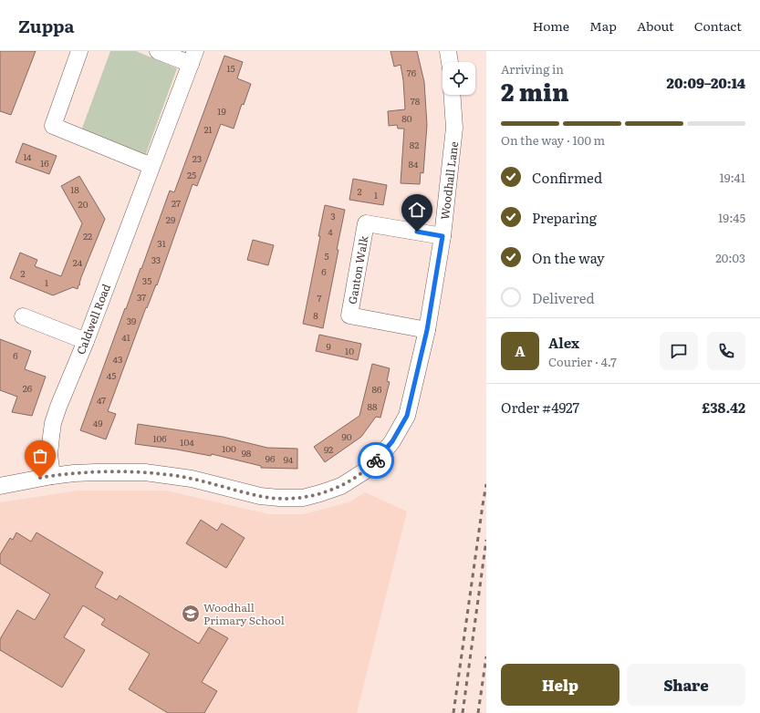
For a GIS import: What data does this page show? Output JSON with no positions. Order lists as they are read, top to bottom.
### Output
{
  "streets": {
    "street": ["Woodhall Lane", "Ganton Walk", "Caldwell Road"]
  },
  "crossings": [
    ["Woodhall Lane", "Ganton Walk"],
    ["Woodhall Lane", "Caldwell Road"]
  ],
  "places": {
    "school or university": ["Woodhall Primary School"]
  },
  "house_numbers": [
    "15",
    "76",
    "78",
    "19",
    "80",
    "21",
    "82",
    "14",
    "23",
    "16",
    "84",
    "25",
    "18",
    "2",
    "1",
    "27",
    "20",
    "3",
    "29",
    "4",
    "22",
    "31",
    "5",
    "33",
    "24",
    "6",
    "2",
    "35",
    "1",
    "37",
    "7",
    "8",
    "39",
    "41",
    "9",
    "10",
    "6",
    "43",
    "45",
    "26",
    "86",
    "47",
    "88",
    "49",
    "90",
    "106",
    "104",
    "100",
    "92",
    "98",
    "96",
    "94"
  ],
  "page": {
    "header": "Zuppa",
    "nav": [
      "Home",
      "Map",
      "About",
      "Contact"
    ],
    "heading": ["2 min", "Arriving in", "20:09–20:14"],
    "panel": [
      "Alex",
      "Courier · 4.7",
      "Order #4927",
      "£38.42"
    ],
    "bar": "On the way · 100 m",
    "list": [
      ["Confirmed", "19:41"],
      ["Preparing", "19:45"],
      ["On the way", "20:03"],
      "Delivered"
    ],
    "round": "A",
    "buttons": ["Help", "Share"]
  }
}
